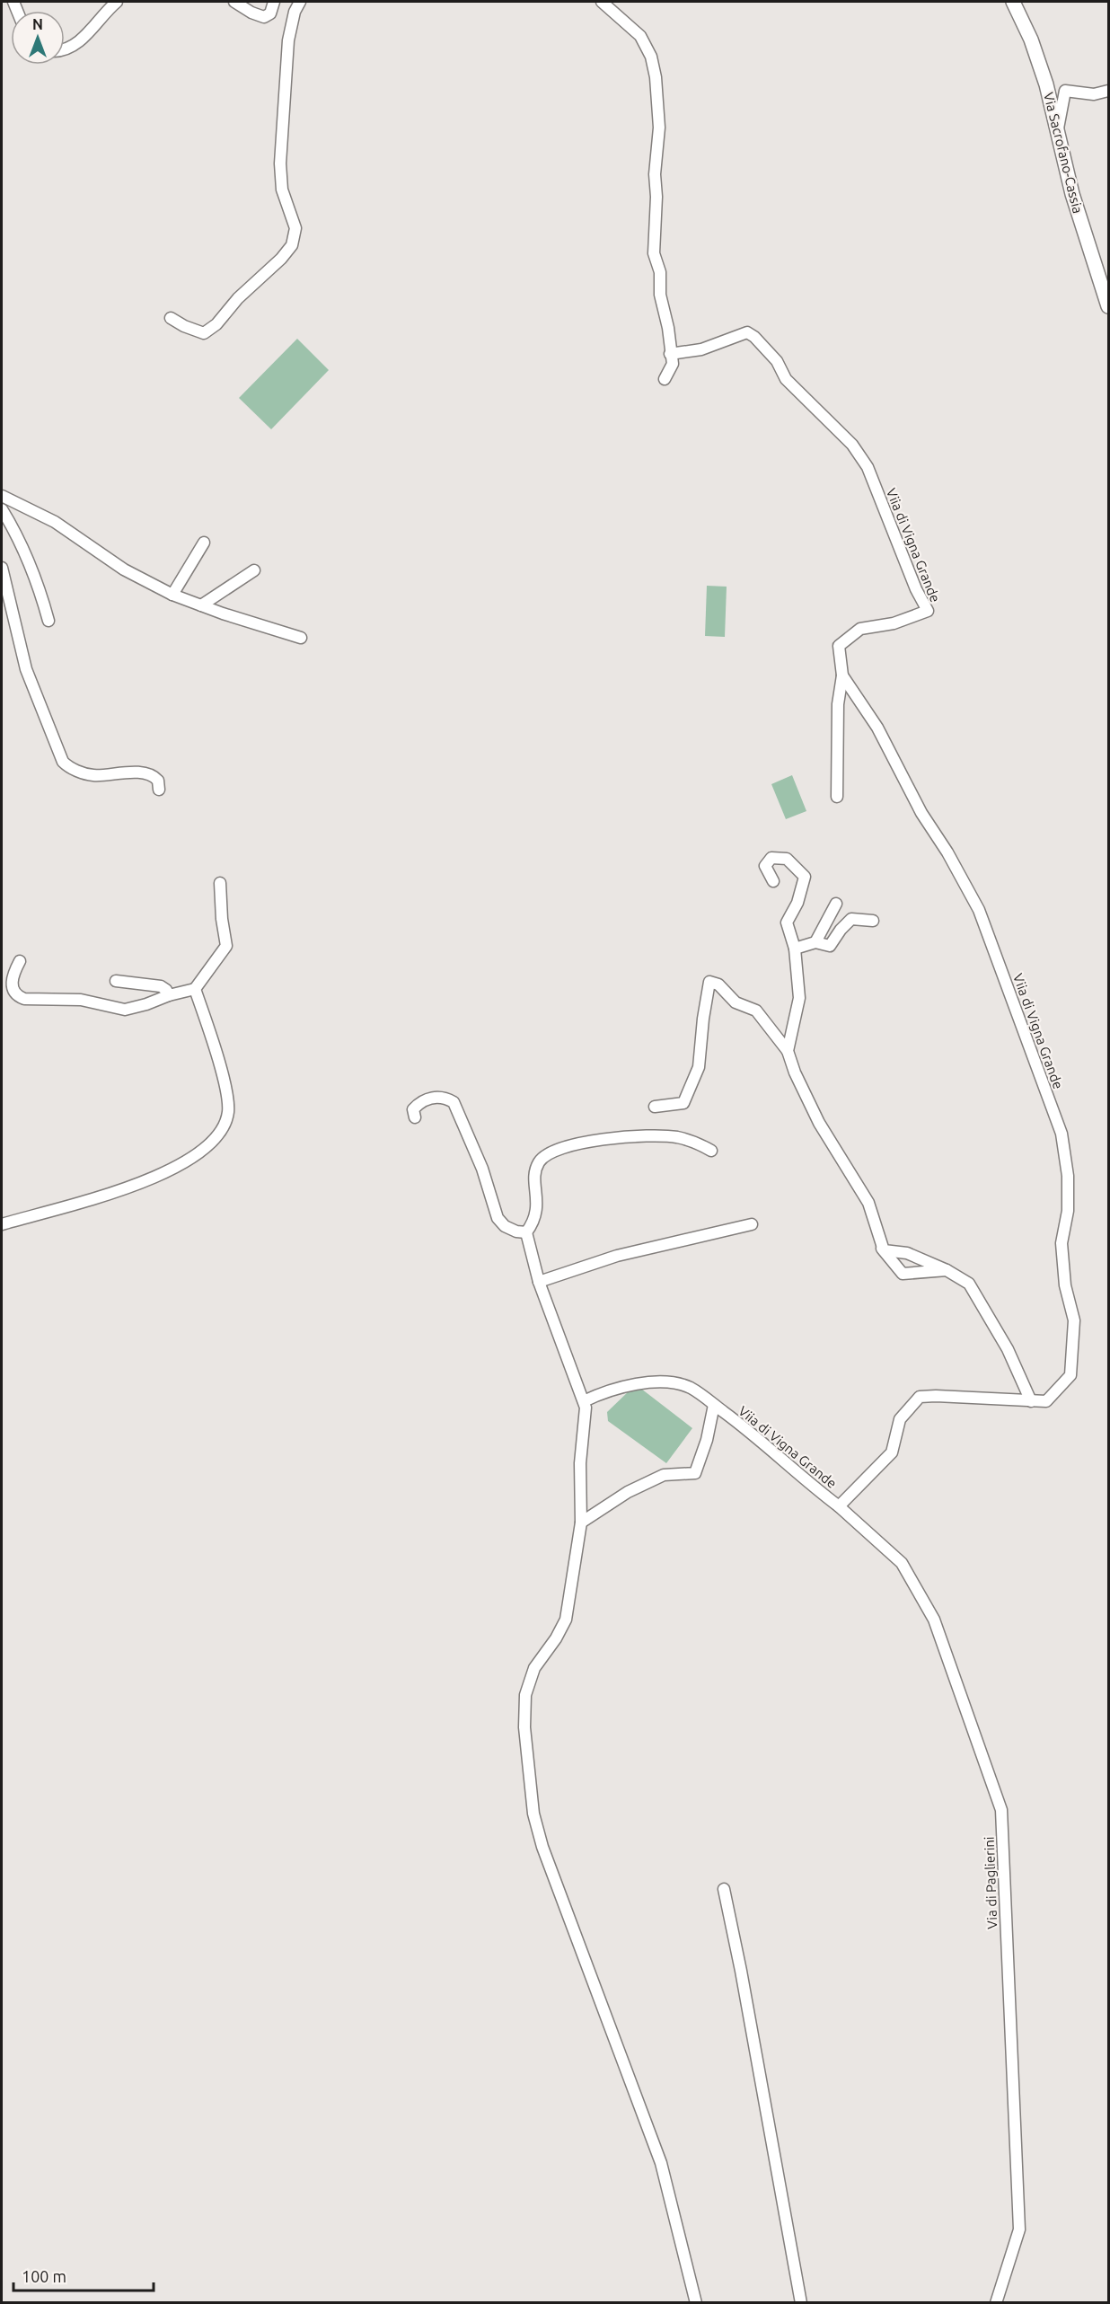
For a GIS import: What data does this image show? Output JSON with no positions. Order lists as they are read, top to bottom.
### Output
{
  "streets": {
    "street": ["Via Sacrofano-Cassia", "Viia di Vigna Grande", "Via di Paglierini"]
  },
  "crossings": [
    ["Viia di Vigna Grande", "Via di Paglierini"]
  ],
  "scale_bar": "100 m",
  "north": "top"
}
